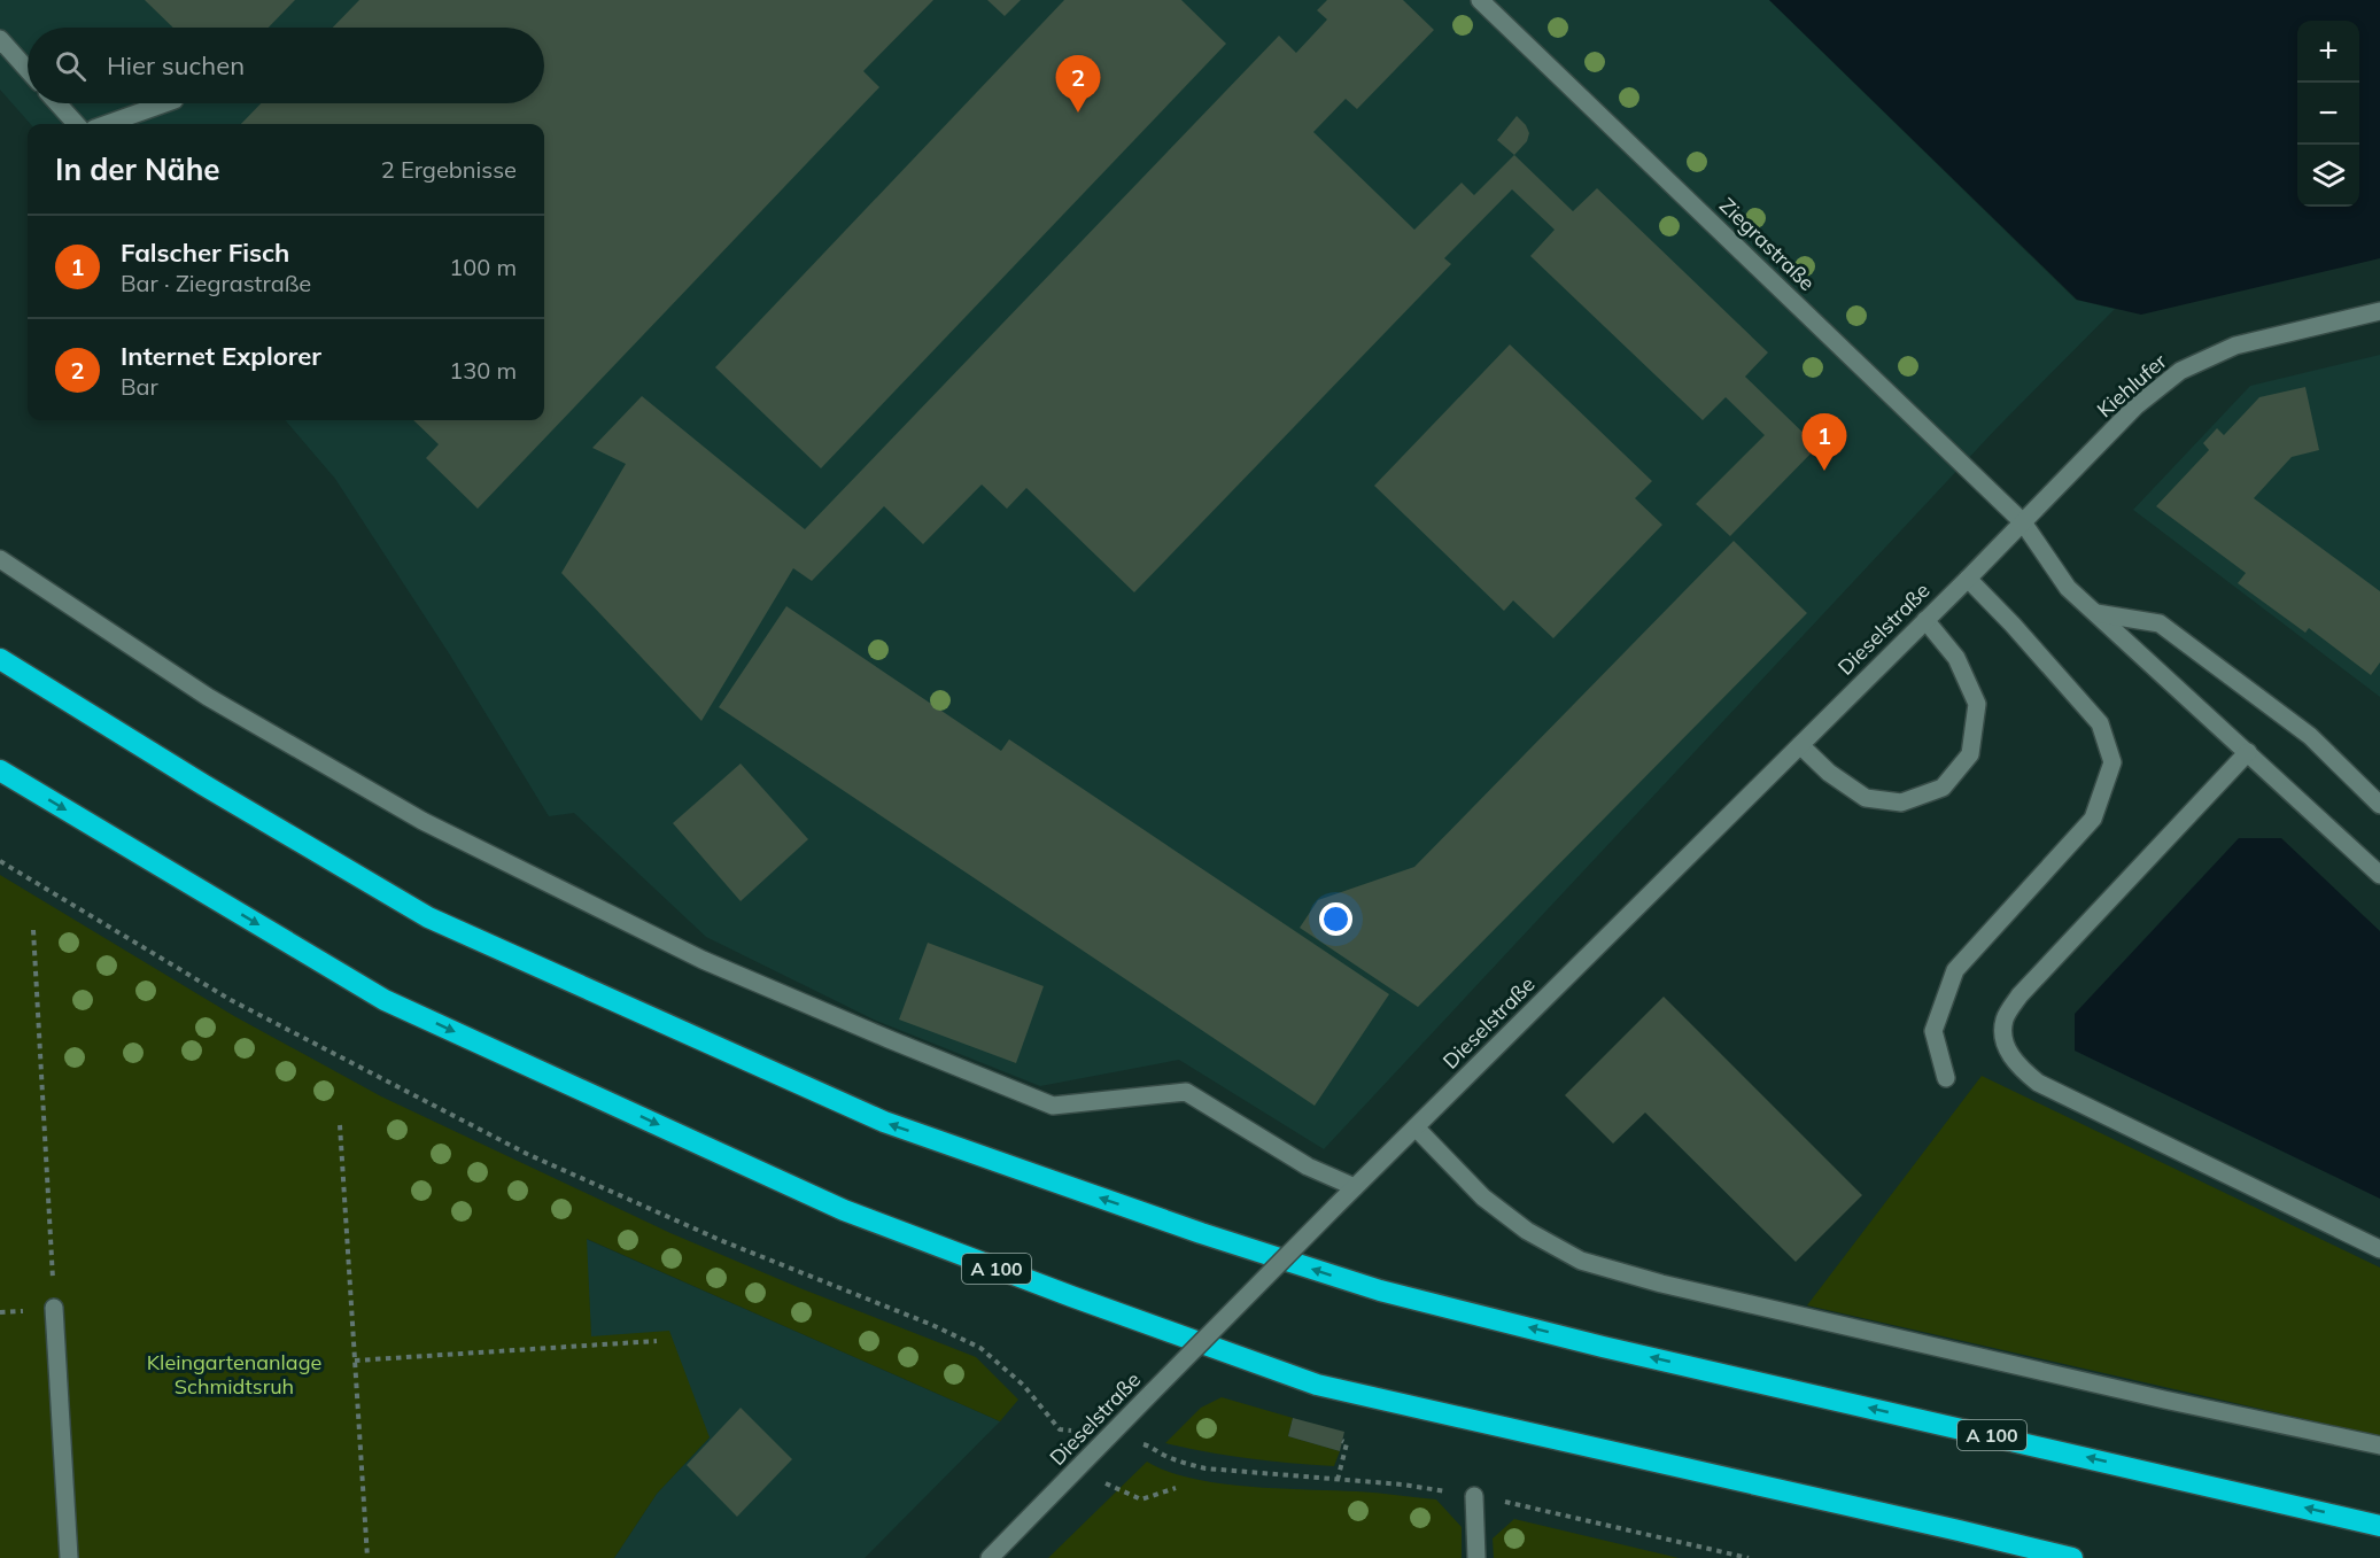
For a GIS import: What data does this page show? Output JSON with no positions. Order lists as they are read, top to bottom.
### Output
{
  "streets": {
    "highway": ["A 100"],
    "street": ["Ziegrastraße", "Kiehlufer", "Dieselstraße"]
  },
  "crossings": [
    ["Ziegrastraße", "Kiehlufer"],
    ["Ziegrastraße", "Dieselstraße"],
    ["Kiehlufer", "Dieselstraße"]
  ],
  "parks": ["Kleingartenanlage Schmidtsruh"],
  "page": {
    "map_buttons": ["+", "−"],
    "search": "Hier suchen",
    "pins": ["2", "1"],
    "heading": ["In der Nähe", "2 Ergebnisse"],
    "list": [
      {
        "mark": "1",
        "name": "Falscher Fisch",
        "note": "Bar · Ziegrastraße",
        "value": "100 m"
      },
      {
        "mark": "2",
        "name": "Internet Explorer",
        "note": "Bar",
        "value": "130 m"
      }
    ]
  }
}
